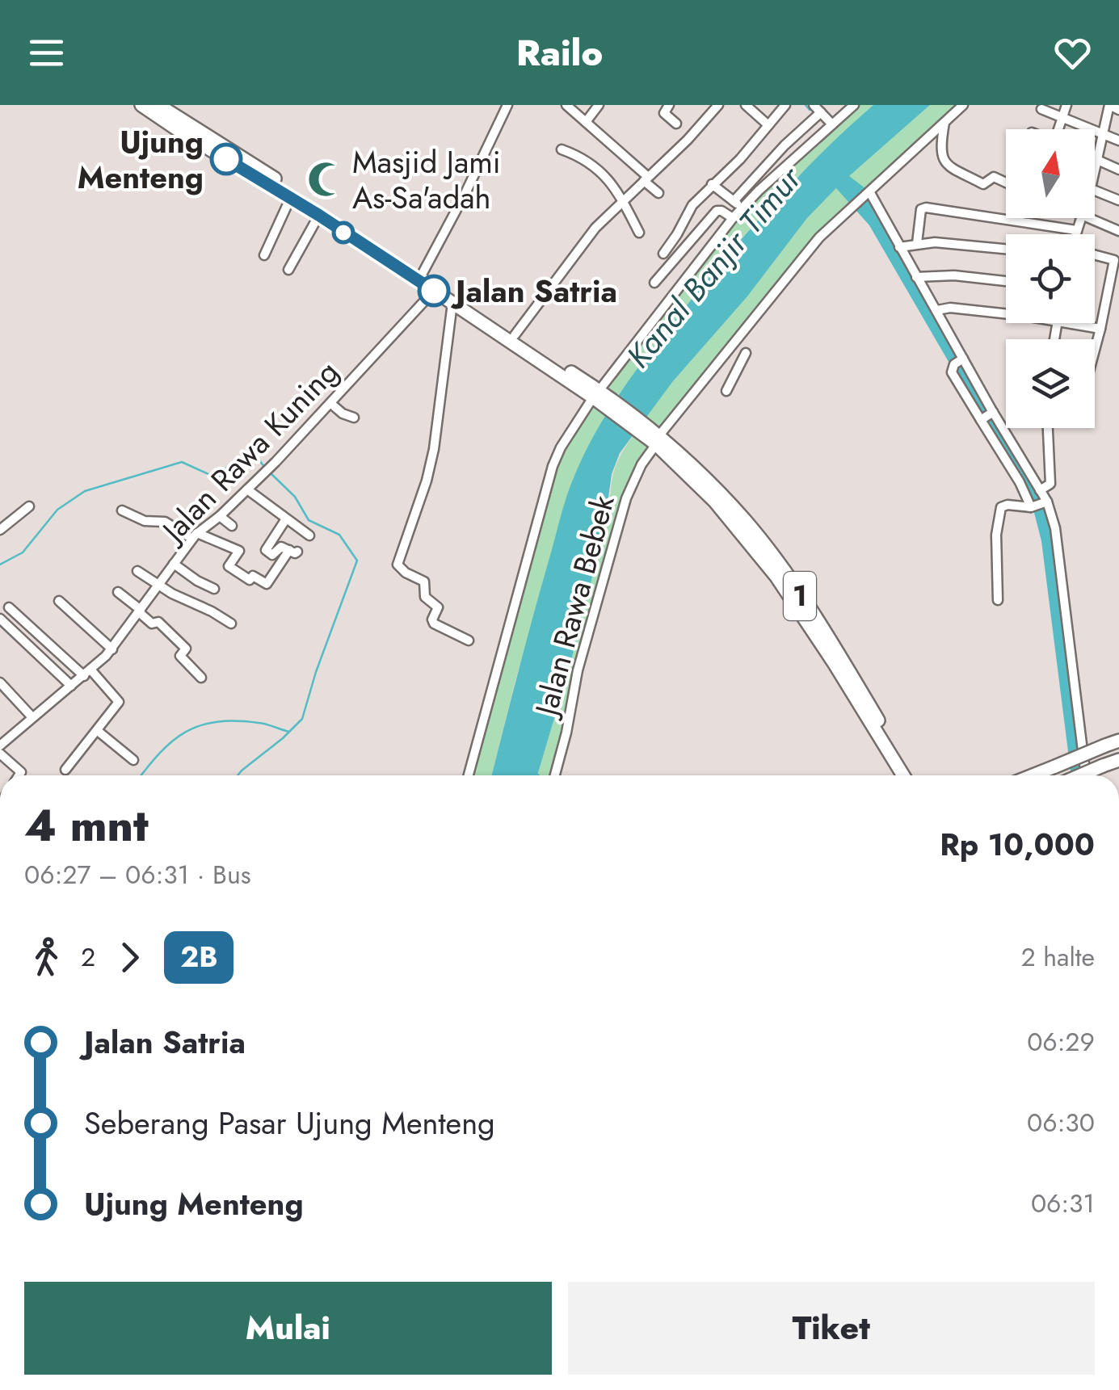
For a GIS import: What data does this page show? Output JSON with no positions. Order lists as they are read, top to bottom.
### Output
{
  "streets": {
    "highway": ["1"],
    "street": ["Jalan Rawa Kuning", "Jalan Rawa Bebek"]
  },
  "crossings": [
    ["Jalan Rawa Kuning", "1"],
    ["1", "Jalan Rawa Bebek"]
  ],
  "water": ["Kanal Banjir Timur"],
  "places": {
    "other": ["Ujung Menteng", "Jalan Satria"],
    "mosque": ["Masjid Jami As-Sa'adah"]
  },
  "lines": ["bus line 2B"],
  "north": "top",
  "page": {
    "header": "Railo",
    "heading": ["4 mnt", "06:27 – 06:31 · Bus", "Rp 10,000"],
    "legs": ["2", "2B", "2 halte"],
    "list": [
      {
        "name": "Jalan Satria",
        "value": "06:29"
      },
      {
        "name": "Seberang Pasar Ujung Menteng",
        "value": "06:30"
      },
      {
        "name": "Ujung Menteng",
        "value": "06:31"
      }
    ],
    "buttons": ["Mulai", "Tiket"]
  }
}
